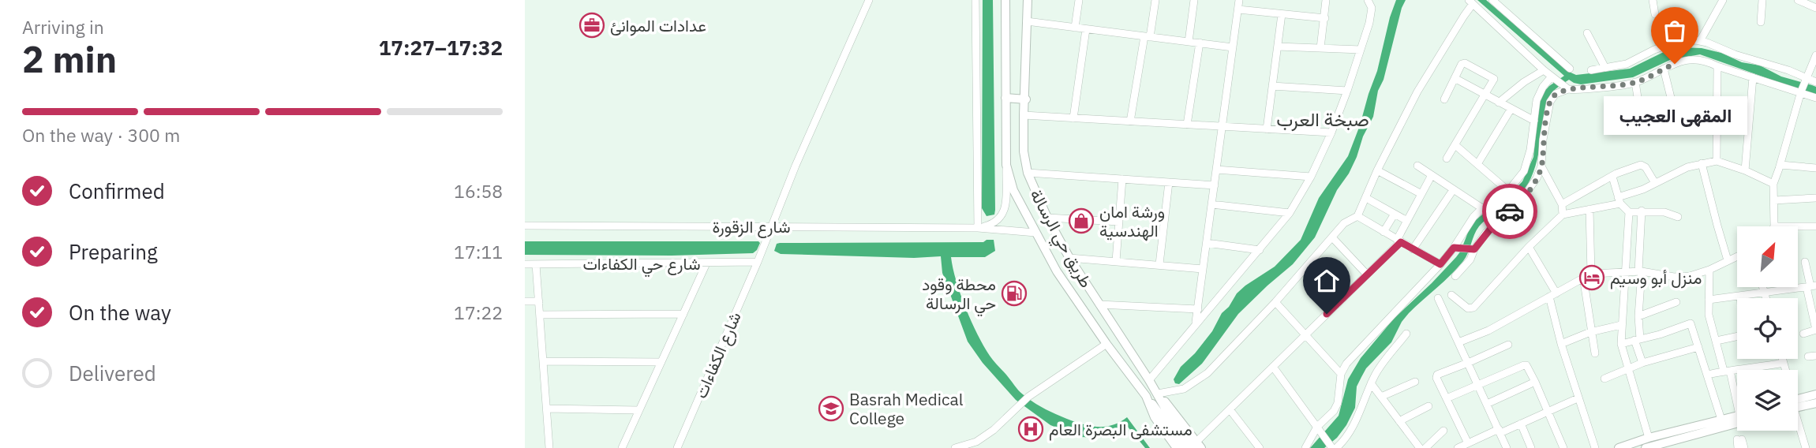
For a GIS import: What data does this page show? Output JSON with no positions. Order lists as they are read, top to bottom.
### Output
{
  "streets": {
    "main road": ["طريق حي الرسالة"],
    "street": ["شارع الزقورة", "شارع حي الكفاءات", "شارع الكفاءات"]
  },
  "crossings": [
    ["شارع الزقورة", "طريق حي الرسالة"],
    ["شارع الزقورة", "شارع الكفاءات"],
    ["شارع حي الكفاءات", "شارع الكفاءات"]
  ],
  "districts": ["صبخة العرب"],
  "places": {
    "office": ["عدادات الموانئ"],
    "other": ["المقهى العجيب"],
    "shop": ["ورشة امان الهندسية"],
    "hotel": ["منزل أبو وسيم"],
    "fuel station": ["محطة وقود حي الرسالة"],
    "school or university": ["Basrah Medical College"],
    "hospital": ["مستشفى البصرة العام"]
  },
  "north": "top right",
  "page": {
    "heading": ["2 min", "Arriving in", "17:27–17:32"],
    "bar": "On the way · 300 m",
    "bubble": "المقهى العجيب",
    "list": [
      ["Confirmed", "16:58"],
      ["Preparing", "17:11"],
      ["On the way", "17:22"],
      "Delivered"
    ]
  }
}
